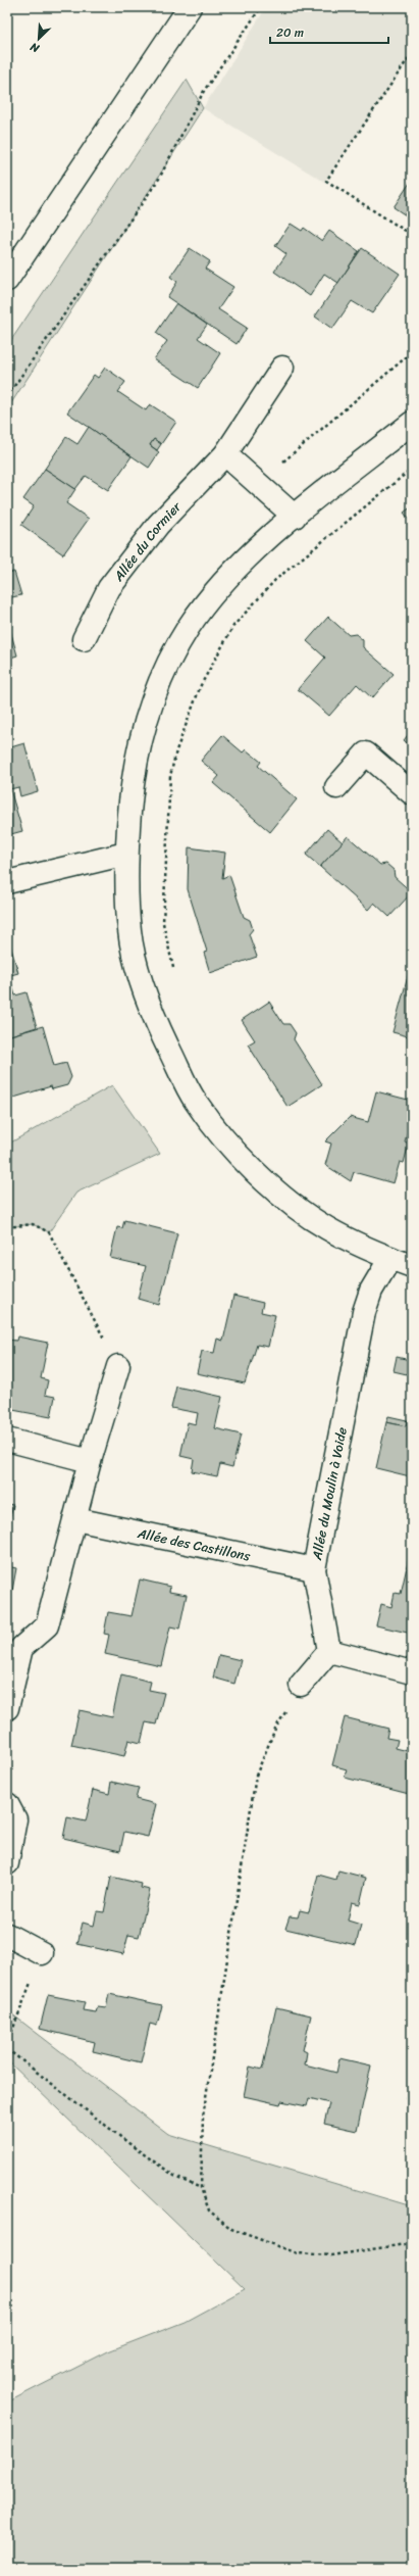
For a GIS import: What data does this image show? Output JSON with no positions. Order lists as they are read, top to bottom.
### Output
{
  "streets": {
    "street": ["Allée du Cormier", "Allée du Moulin à Voide", "Allée des Castillons"]
  },
  "crossings": [
    ["Allée du Moulin à Voide", "Allée des Castillons"]
  ],
  "scale_bar": "20 m",
  "north": "bottom left"
}
